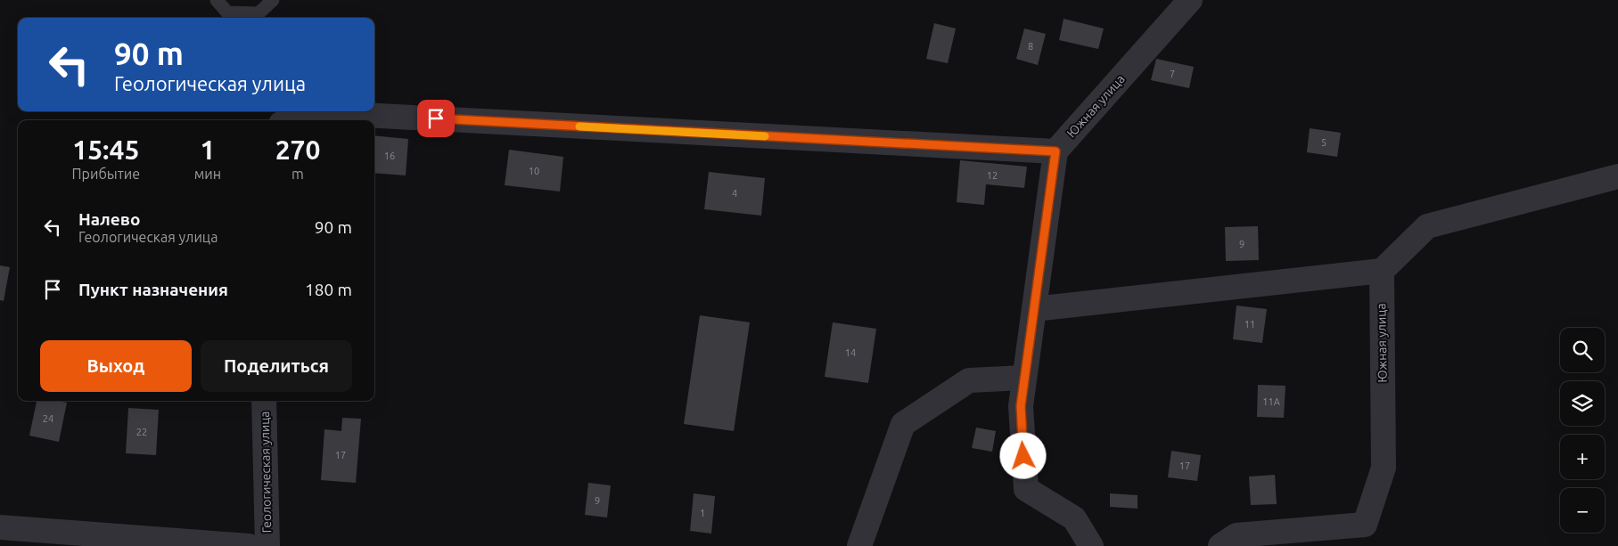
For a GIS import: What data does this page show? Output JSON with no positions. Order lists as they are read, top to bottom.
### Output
{
  "streets": {
    "street": ["Южная улица", "Геологическая улица"]
  },
  "house_numbers": [
    "8",
    "7",
    "5",
    "16",
    "10",
    "12",
    "4",
    "9",
    "11",
    "14",
    "11А",
    "24",
    "22",
    "17",
    "17",
    "9",
    "1"
  ],
  "page": {
    "turn": ["90 m", "Геологическая улица"],
    "eta": [
      "15:45",
      "Прибытие",
      "1",
      "мин",
      "270",
      "m"
    ],
    "list": [
      {
        "name": "Налево",
        "note": "Геологическая улица",
        "value": "90 m"
      },
      {
        "name": "Пункт назначения",
        "value": "180 m"
      }
    ],
    "map_buttons": ["+", "−"],
    "buttons": ["Выход", "Поделиться"]
  }
}
